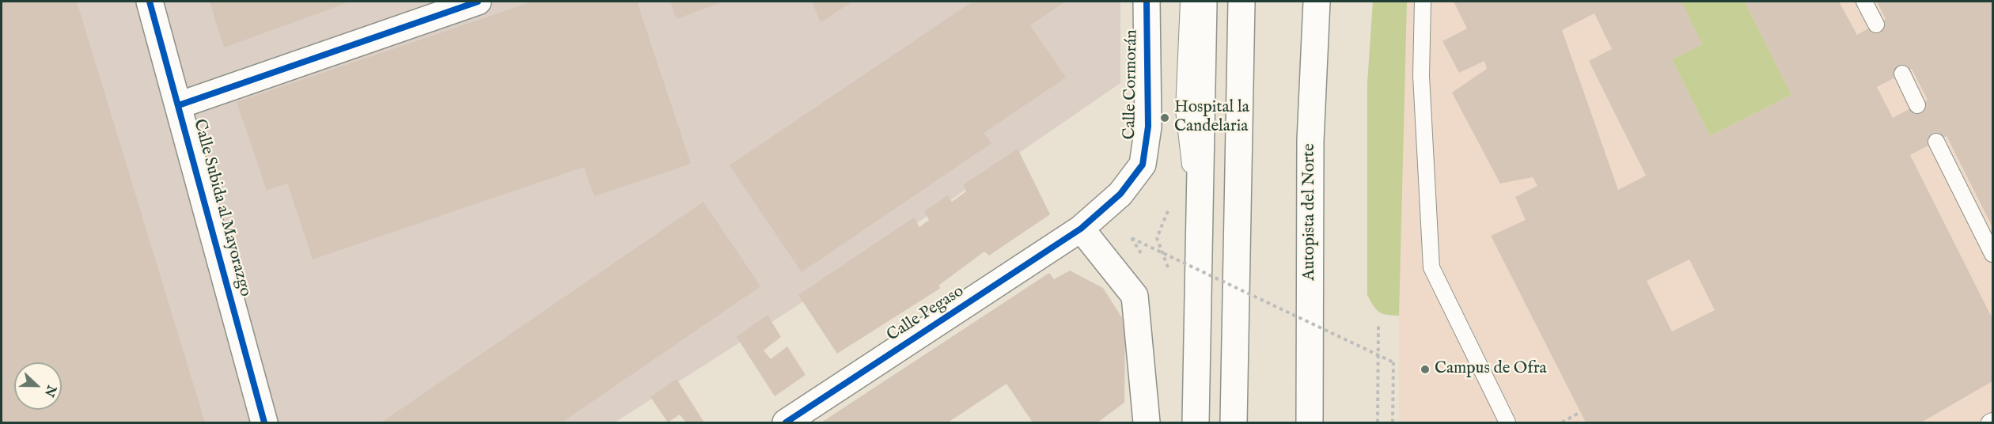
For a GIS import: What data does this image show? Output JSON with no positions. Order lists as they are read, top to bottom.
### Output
{
  "streets": {
    "main road": [
      "Calle Cormorán",
      "Calle Subida al Mayorazgo",
      "Autopista del Norte",
      "Calle Pegaso"
    ]
  },
  "crossings": [
    ["Calle Cormorán", "Calle Pegaso"]
  ],
  "places": ["Hospital la Candelaria", "Campus de Ofra"],
  "north": "right"
}
